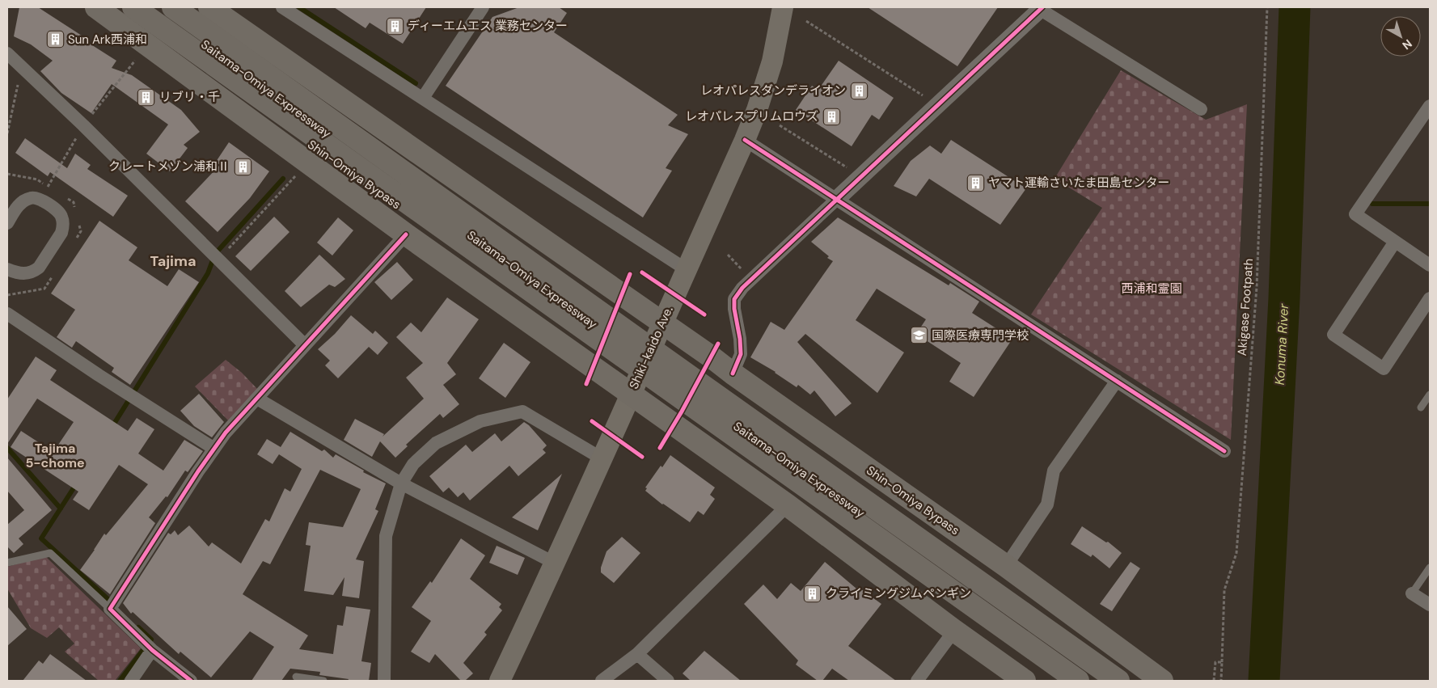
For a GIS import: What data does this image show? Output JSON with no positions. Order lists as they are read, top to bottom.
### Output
{
  "streets": {
    "highway": ["Saitama-Omiya Expressway", "Shin-Omiya Bypass"],
    "main road": ["Shiki-kaido Ave."],
    "path": ["Akigase Footpath"]
  },
  "crossings": [
    ["Shin-Omiya Bypass", "Shiki-kaido Ave."]
  ],
  "districts": ["Tajima", "Tajima 5-chome"],
  "water": ["Konuma River"],
  "parks": ["西浦和霊園"],
  "places": {
    "building": [
      "ディーエムエス 業務センター",
      "Sun Ark西浦和",
      "レオパレスダンデライオン",
      "リブリ・千",
      "レオパレスプリムロウズ",
      "クレートメゾン浦和Ⅱ",
      "ヤマト運輸さいたま田島センター",
      "クライミングジムペンギン"
    ],
    "school or university": ["国際医療専門学校"]
  },
  "north": "bottom right"
}
